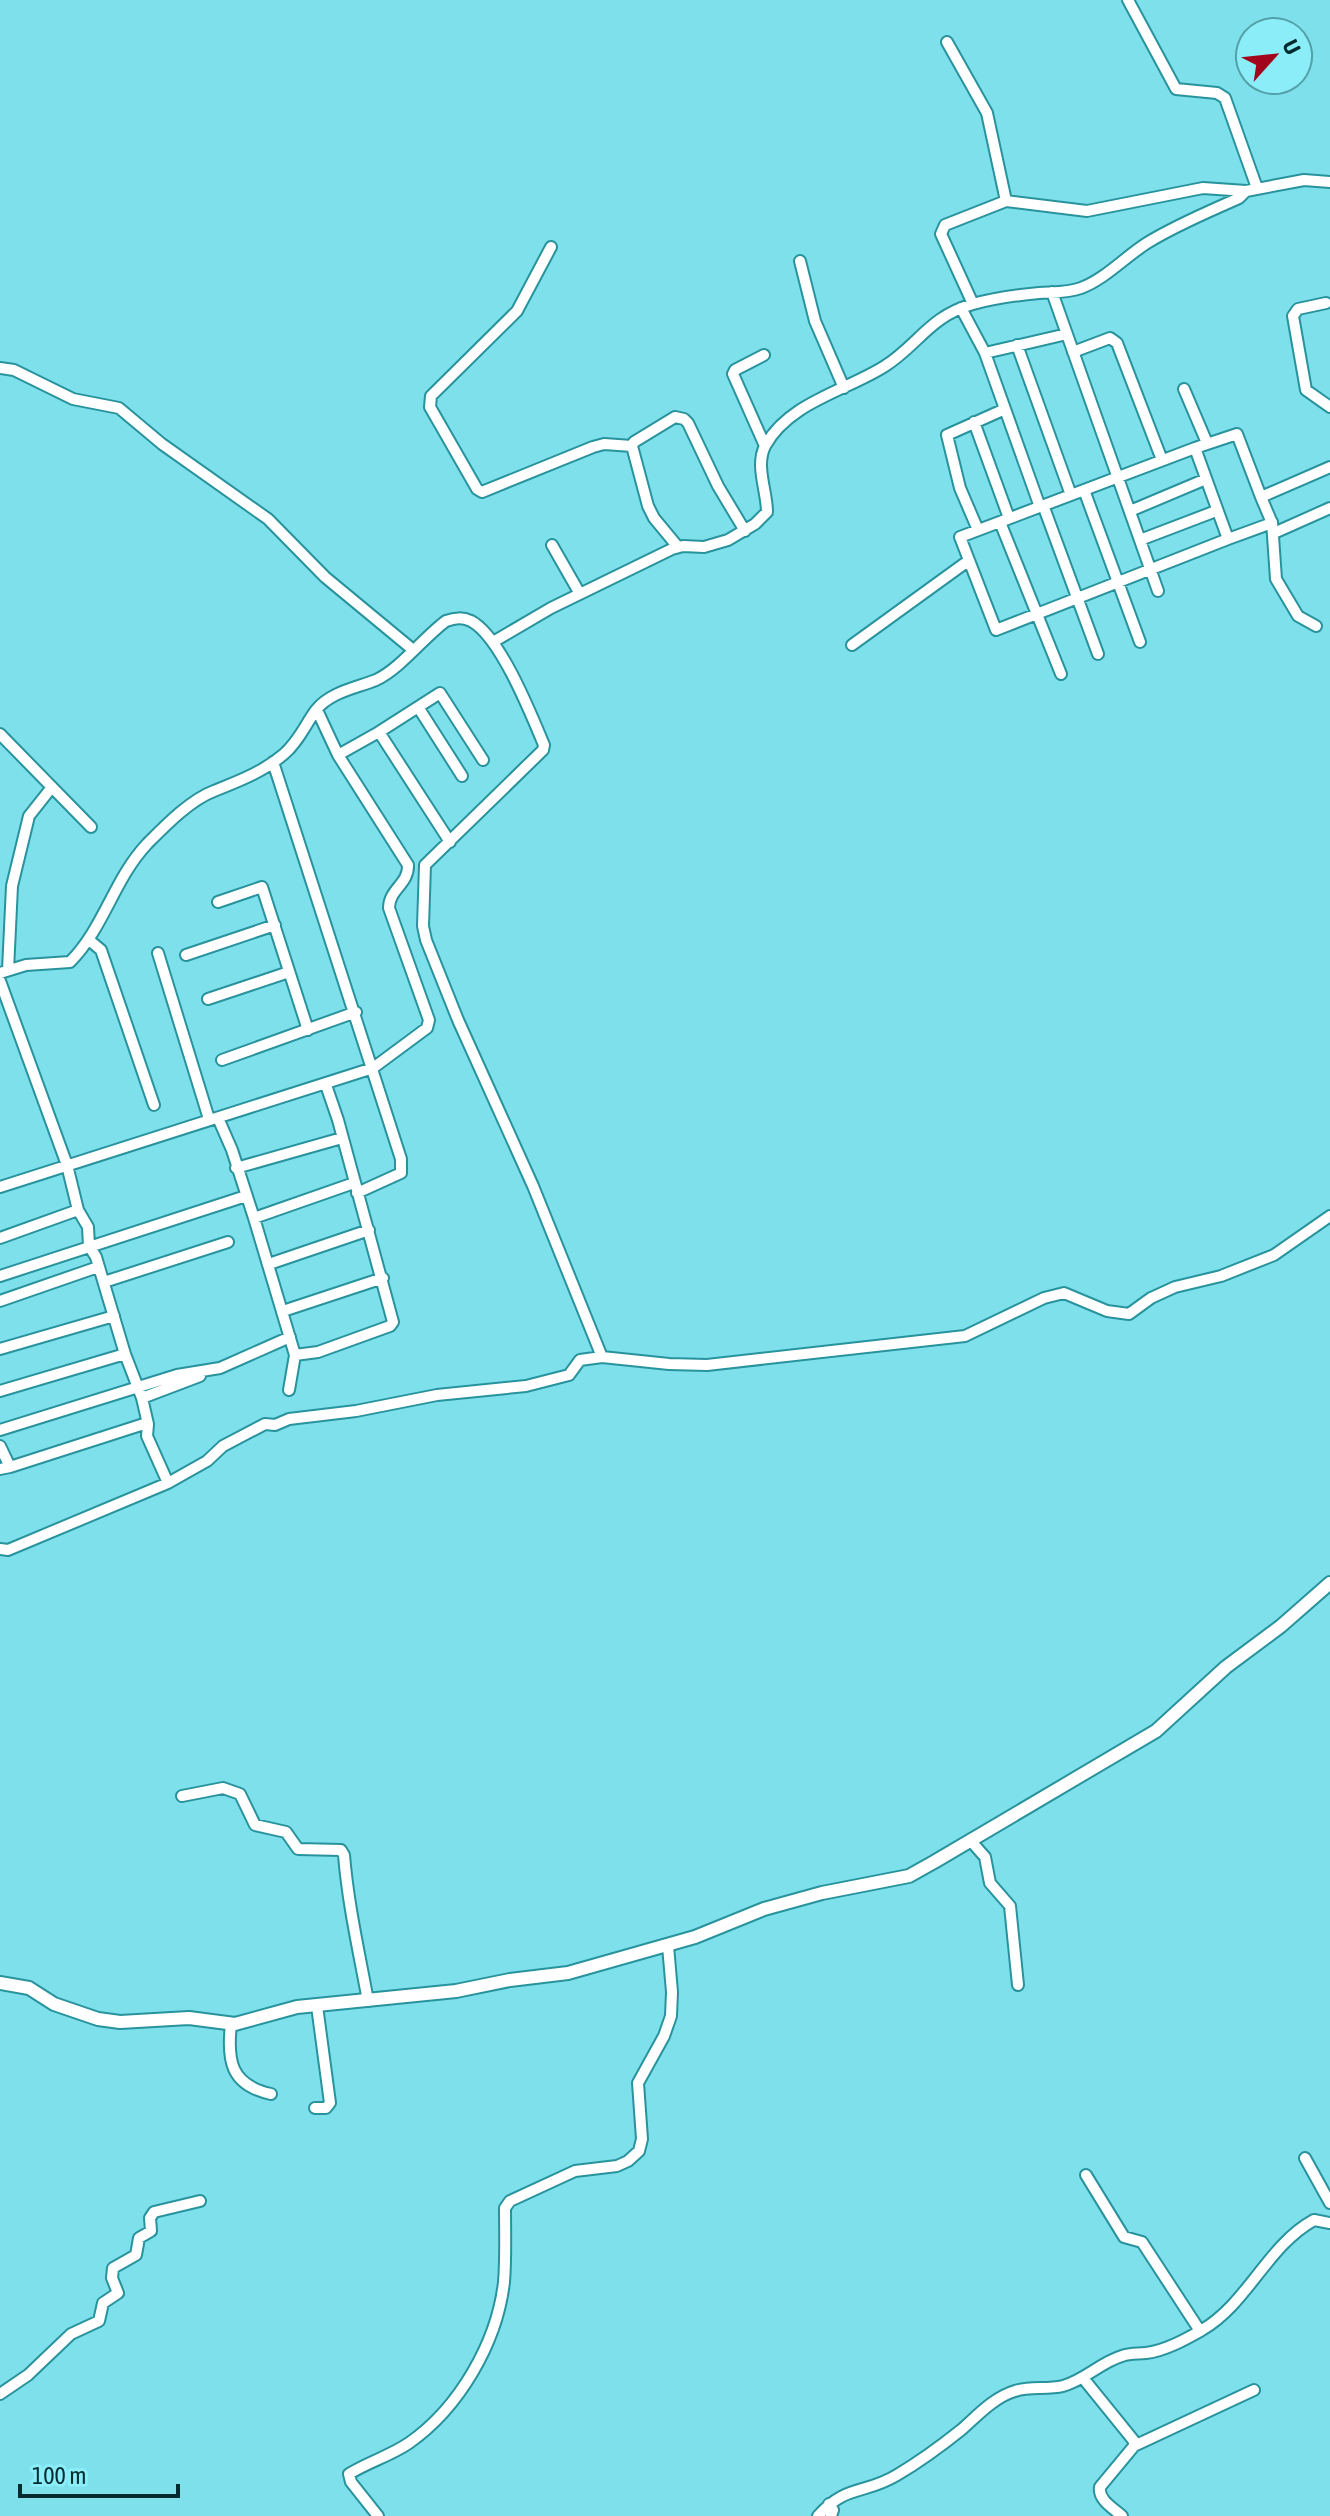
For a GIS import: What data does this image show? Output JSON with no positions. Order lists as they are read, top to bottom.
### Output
{
  "scale_bar": "100 m",
  "north": "top right"
}
